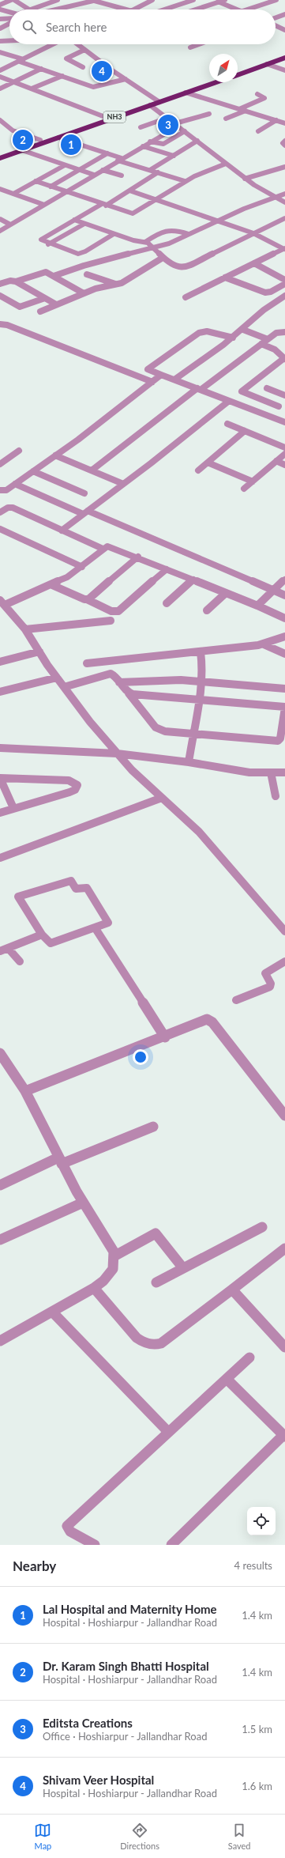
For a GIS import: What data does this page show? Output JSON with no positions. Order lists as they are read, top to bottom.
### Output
{
  "streets": {
    "highway": ["NH3"]
  },
  "north": "top right",
  "page": {
    "search": "Search here",
    "pins": [
      "4",
      "3",
      "2",
      "1"
    ],
    "heading": ["Nearby", "4 results"],
    "list": [
      {
        "mark": "1",
        "name": "Lal Hospital and Maternity Home",
        "note": "Hospital · Hoshiarpur - Jallandhar Road",
        "value": "1.4 km"
      },
      {
        "mark": "2",
        "name": "Dr. Karam Singh Bhatti Hospital",
        "note": "Hospital · Hoshiarpur - Jallandhar Road",
        "value": "1.4 km"
      },
      {
        "mark": "3",
        "name": "Editsta Creations",
        "note": "Office · Hoshiarpur - Jallandhar Road",
        "value": "1.5 km"
      },
      {
        "mark": "4",
        "name": "Shivam Veer Hospital",
        "note": "Hospital · Hoshiarpur - Jallandhar Road",
        "value": "1.6 km"
      }
    ],
    "nav": ["Map", "Directions", "Saved"]
  }
}
